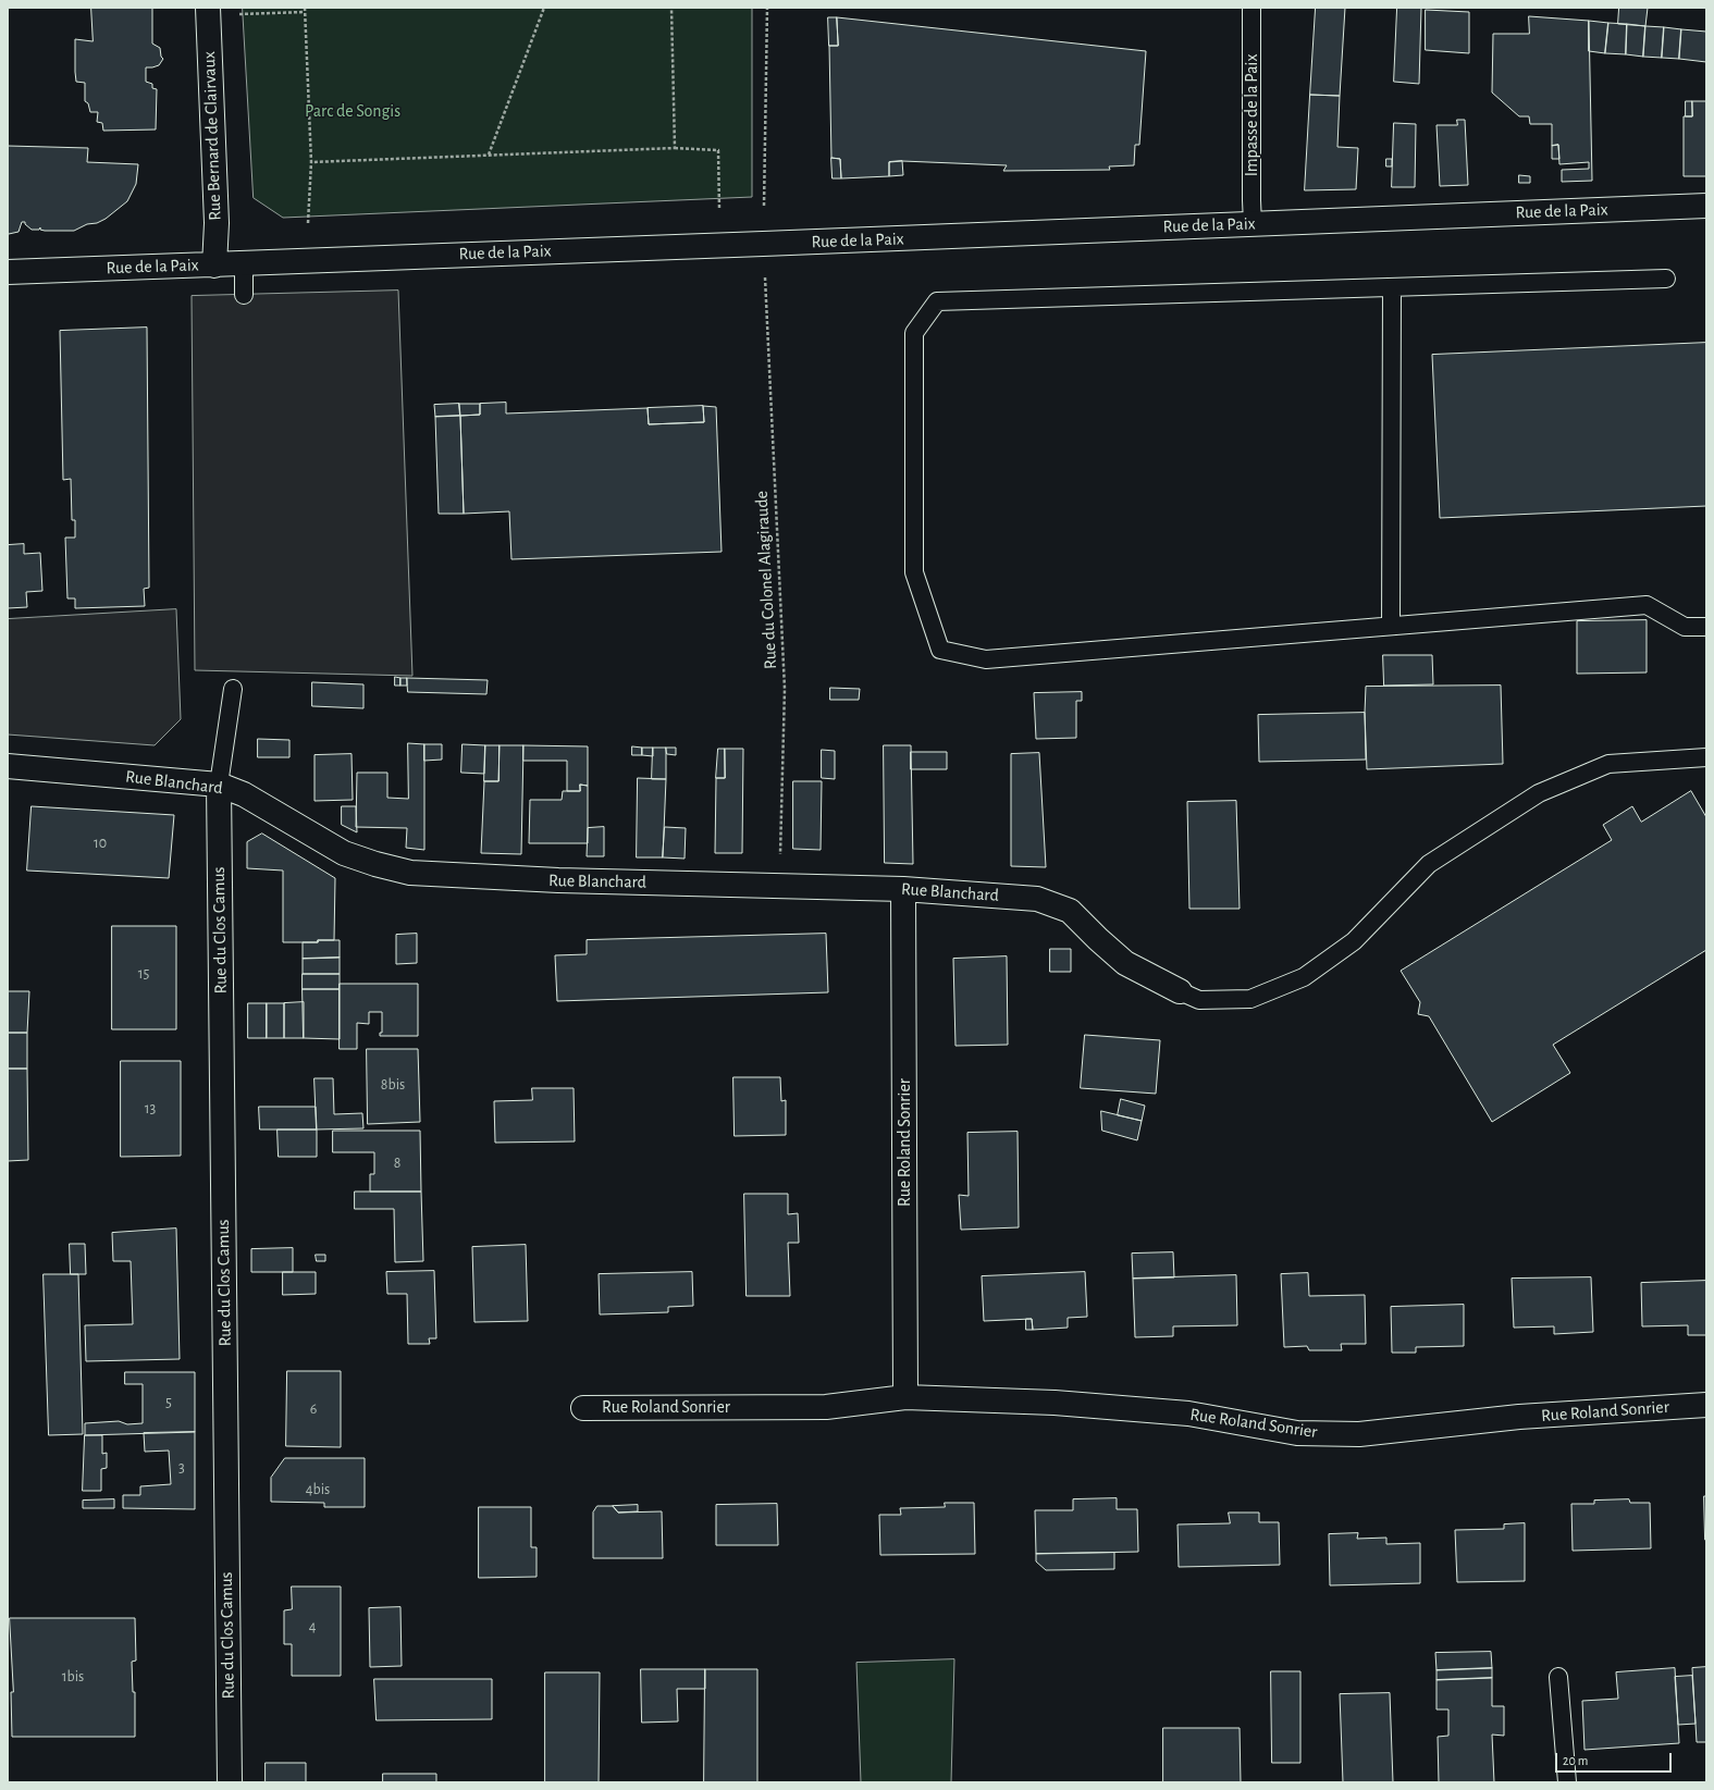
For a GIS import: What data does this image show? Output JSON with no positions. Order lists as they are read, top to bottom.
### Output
{
  "streets": {
    "street": [
      "Rue Bernard de Clairvaux",
      "Rue de la Paix",
      "Rue Blanchard",
      "Rue du Clos Camus",
      "Rue Roland Sonrier"
    ],
    "lane": ["Impasse de la Paix"],
    "path": ["Rue du Colonel Alagiraude"]
  },
  "crossings": [
    ["Impasse de la Paix", "Rue de la Paix"],
    ["Rue Bernard de Clairvaux", "Rue de la Paix"],
    ["Rue du Colonel Alagiraude", "Rue Blanchard"],
    ["Rue Blanchard", "Rue du Clos Camus"],
    ["Rue Blanchard", "Rue Roland Sonrier"]
  ],
  "parks": ["Parc de Songis"],
  "house_numbers": [
    "10",
    "15",
    "8bis",
    "13",
    "8",
    "5",
    "6",
    "3",
    "4bis",
    "4",
    "1bis"
  ],
  "scale_bar": "20 m"
}
